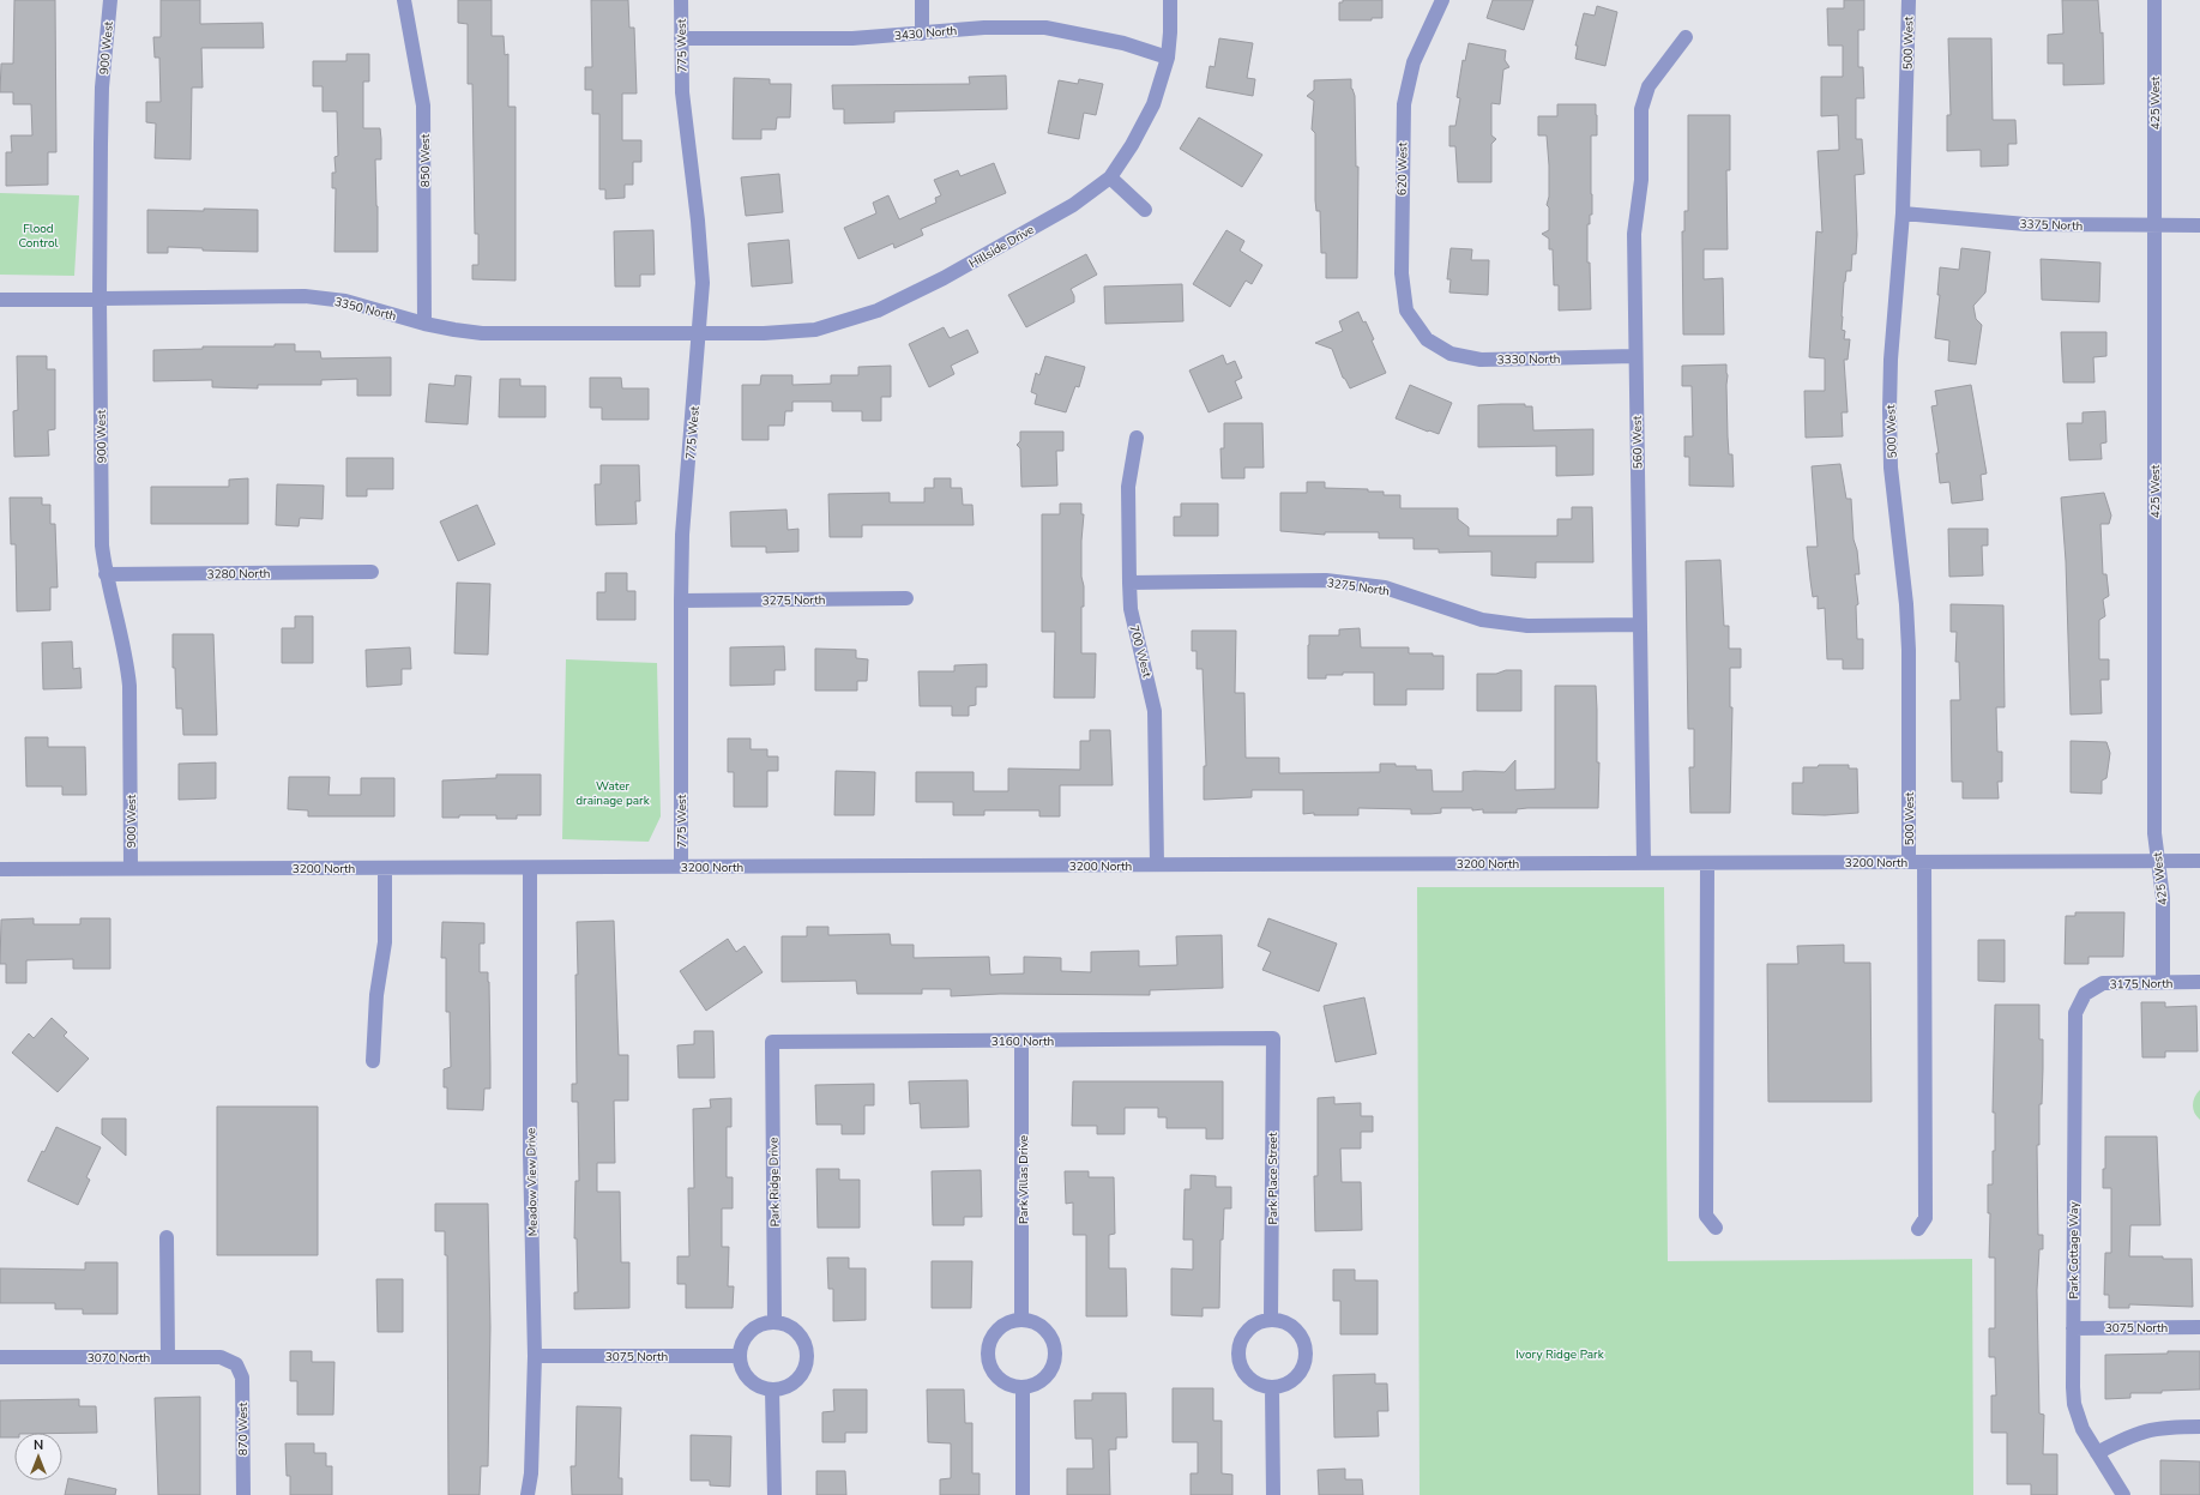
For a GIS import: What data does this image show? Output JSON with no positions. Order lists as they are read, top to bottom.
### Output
{
  "streets": {
    "street": [
      "3430 North",
      "500 West",
      "775 West",
      "900 West",
      "425 West",
      "850 West",
      "620 West",
      "3375 North",
      "Hillside Drive",
      "3350 North",
      "3330 North",
      "560 West",
      "3280 North",
      "3275 North",
      "700 West",
      "3200 North",
      "3175 North",
      "3160 North",
      "Park Place Street",
      "Park Villas Drive",
      "Meadow View Drive",
      "Park Ridge Drive",
      "Park Cottage Way",
      "3075 North",
      "3070 North",
      "870 West"
    ]
  },
  "crossings": [
    ["3430 North", "775 West"],
    ["3430 North", "Hillside Drive"],
    ["500 West", "3375 North"],
    ["500 West", "3200 North"],
    ["775 West", "Hillside Drive"],
    ["775 West", "3350 North"],
    ["775 West", "3275 North"],
    ["775 West", "3200 North"],
    ["900 West", "3350 North"],
    ["900 West", "3280 North"],
    ["900 West", "3200 North"],
    ["425 West", "3375 North"],
    ["425 West", "3200 North"],
    ["425 West", "3175 North"],
    ["850 West", "3350 North"],
    ["620 West", "3330 North"],
    ["Hillside Drive", "3350 North"],
    ["3330 North", "560 West"],
    ["560 West", "3275 North"],
    ["560 West", "3200 North"],
    ["3275 North", "700 West"],
    ["700 West", "3200 North"],
    ["3200 North", "Meadow View Drive"],
    ["3175 North", "Park Cottage Way"],
    ["3160 North", "Park Place Street"],
    ["3160 North", "Park Villas Drive"],
    ["3160 North", "Park Ridge Drive"],
    ["Meadow View Drive", "3075 North"],
    ["Park Ridge Drive", "3075 North"],
    ["Park Cottage Way", "3075 North"],
    ["3070 North", "870 West"]
  ],
  "parks": ["Flood Control", "Water drainage park", "Ivory Ridge Park"],
  "north": "top"
}
